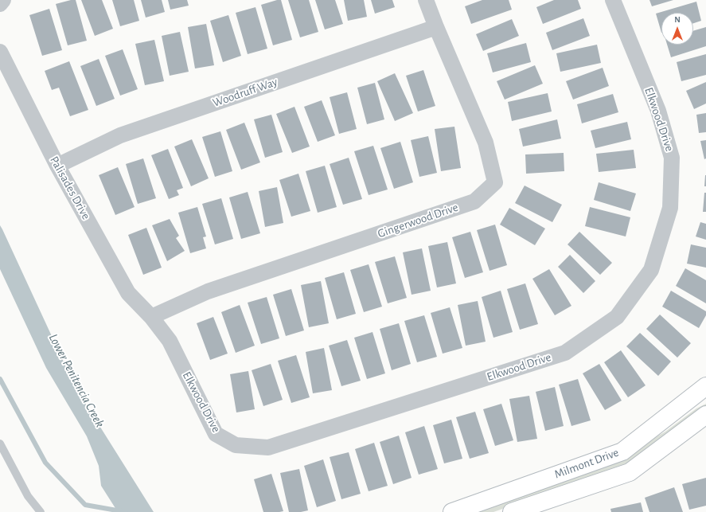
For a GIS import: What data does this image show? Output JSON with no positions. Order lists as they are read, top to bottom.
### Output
{
  "streets": {
    "street": [
      "Woodruff Way",
      "Elkwood Drive",
      "Palisades Drive",
      "Gingerwood Drive",
      "Milmont Drive"
    ]
  },
  "crossings": [
    ["Woodruff Way", "Palisades Drive"],
    ["Woodruff Way", "Gingerwood Drive"],
    ["Elkwood Drive", "Palisades Drive"],
    ["Elkwood Drive", "Gingerwood Drive"],
    ["Palisades Drive", "Gingerwood Drive"]
  ],
  "water": ["Lower Penitencia Creek"],
  "north": "top"
}
